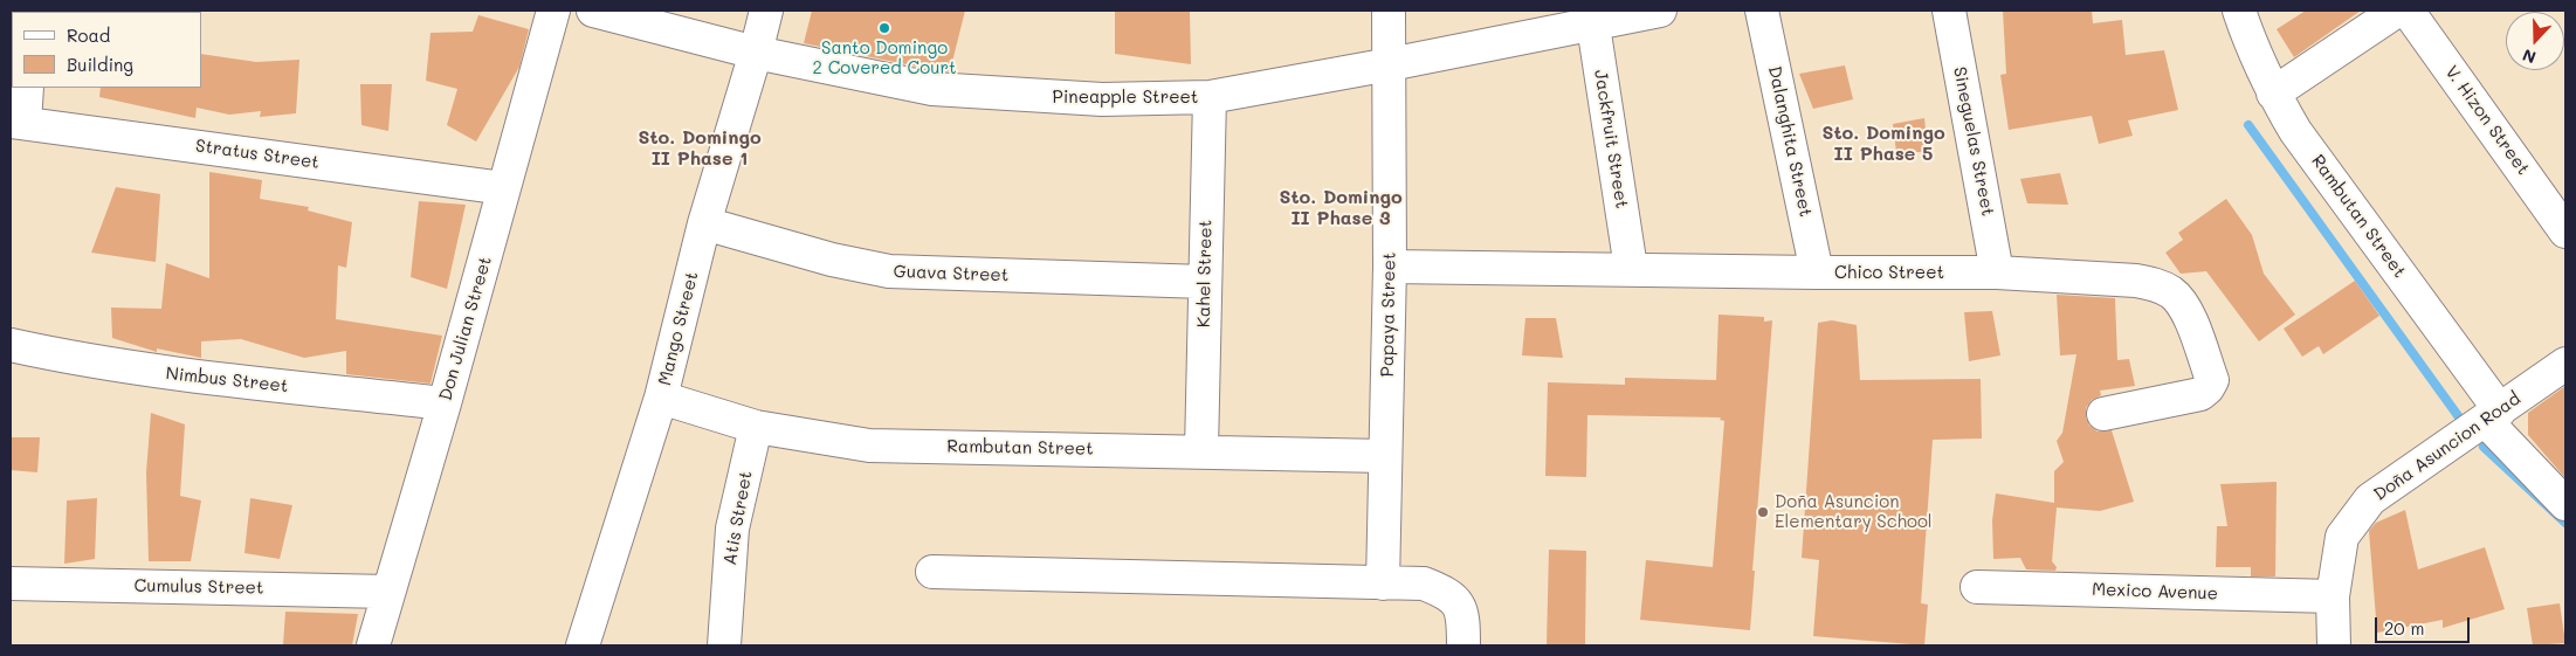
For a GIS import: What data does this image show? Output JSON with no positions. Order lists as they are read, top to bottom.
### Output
{
  "streets": {
    "street": [
      "Pineapple Street",
      "V. Hizon Street",
      "Jackfruit Street",
      "Dalanghita Street",
      "Sineguelas Street",
      "Stratus Street",
      "Rambutan Street",
      "Chico Street",
      "Guava Street",
      "Kahel Street",
      "Papaya Street",
      "Don Julian Street",
      "Mango Street",
      "Nimbus Street",
      "Doña Asuncion Road",
      "Atis Street",
      "Cumulus Street",
      "Mexico Avenue"
    ]
  },
  "crossings": [
    ["Pineapple Street", "Jackfruit Street"],
    ["Pineapple Street", "Kahel Street"],
    ["Pineapple Street", "Papaya Street"],
    ["Pineapple Street", "Mango Street"],
    ["Jackfruit Street", "Chico Street"],
    ["Dalanghita Street", "Chico Street"],
    ["Sineguelas Street", "Chico Street"],
    ["Stratus Street", "Don Julian Street"],
    ["Rambutan Street", "Kahel Street"],
    ["Rambutan Street", "Papaya Street"],
    ["Rambutan Street", "Mango Street"],
    ["Rambutan Street", "Doña Asuncion Road"],
    ["Rambutan Street", "Atis Street"],
    ["Chico Street", "Papaya Street"],
    ["Guava Street", "Kahel Street"],
    ["Guava Street", "Mango Street"],
    ["Don Julian Street", "Nimbus Street"],
    ["Don Julian Street", "Cumulus Street"],
    ["Doña Asuncion Road", "Mexico Avenue"]
  ],
  "districts": ["Sto. Domingo II Phase 5", "Sto. Domingo II Phase 1", "Sto. Domingo II Phase 3"],
  "places": ["Santo Domingo 2 Covered Court", "Doña Asuncion Elementary School"],
  "legend": ["Road", "Building"],
  "scale_bar": "20 m",
  "north": "bottom"
}
